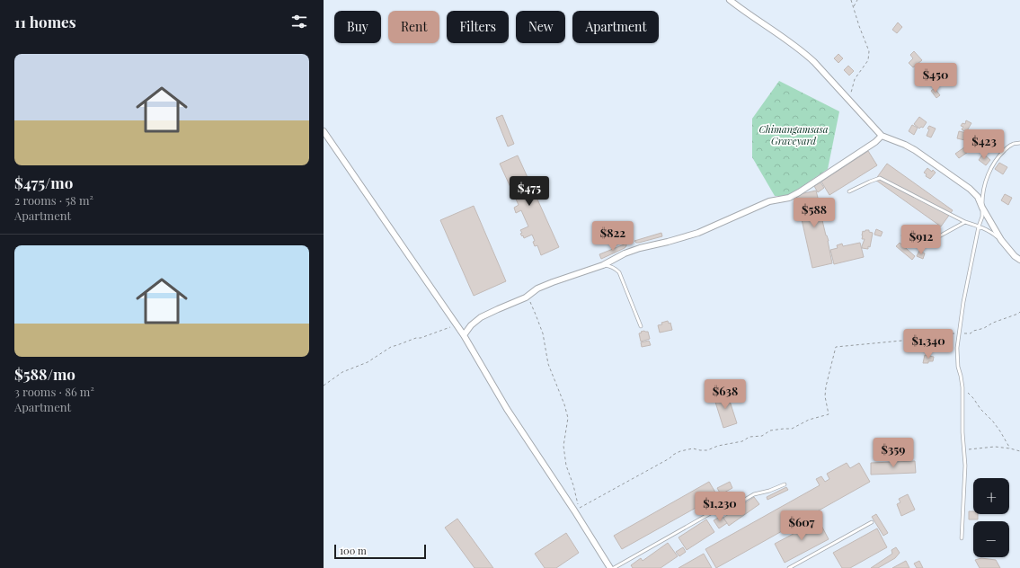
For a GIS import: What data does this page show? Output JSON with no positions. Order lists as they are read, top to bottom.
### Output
{
  "parks": ["Chimangamsasa Graveyard"],
  "scale_bar": "100 m",
  "page": {
    "heading": "11 homes",
    "chip": [
      "Buy",
      "Rent",
      "Filters",
      "New",
      "Apartment"
    ],
    "list": [
      {
        "name": "$475/mo",
        "note": "2 rooms · 58 m² · Apartment"
      },
      {
        "name": "$588/mo",
        "note": "3 rooms · 86 m² · Apartment"
      }
    ],
    "price": [
      "$450",
      "$423",
      "$475",
      "$588",
      "$822",
      "$912",
      "$1,340",
      "$638",
      "$359",
      "$1,230",
      "$607"
    ],
    "map_buttons": ["+", "−"],
    "scale": "100 m"
  }
}
